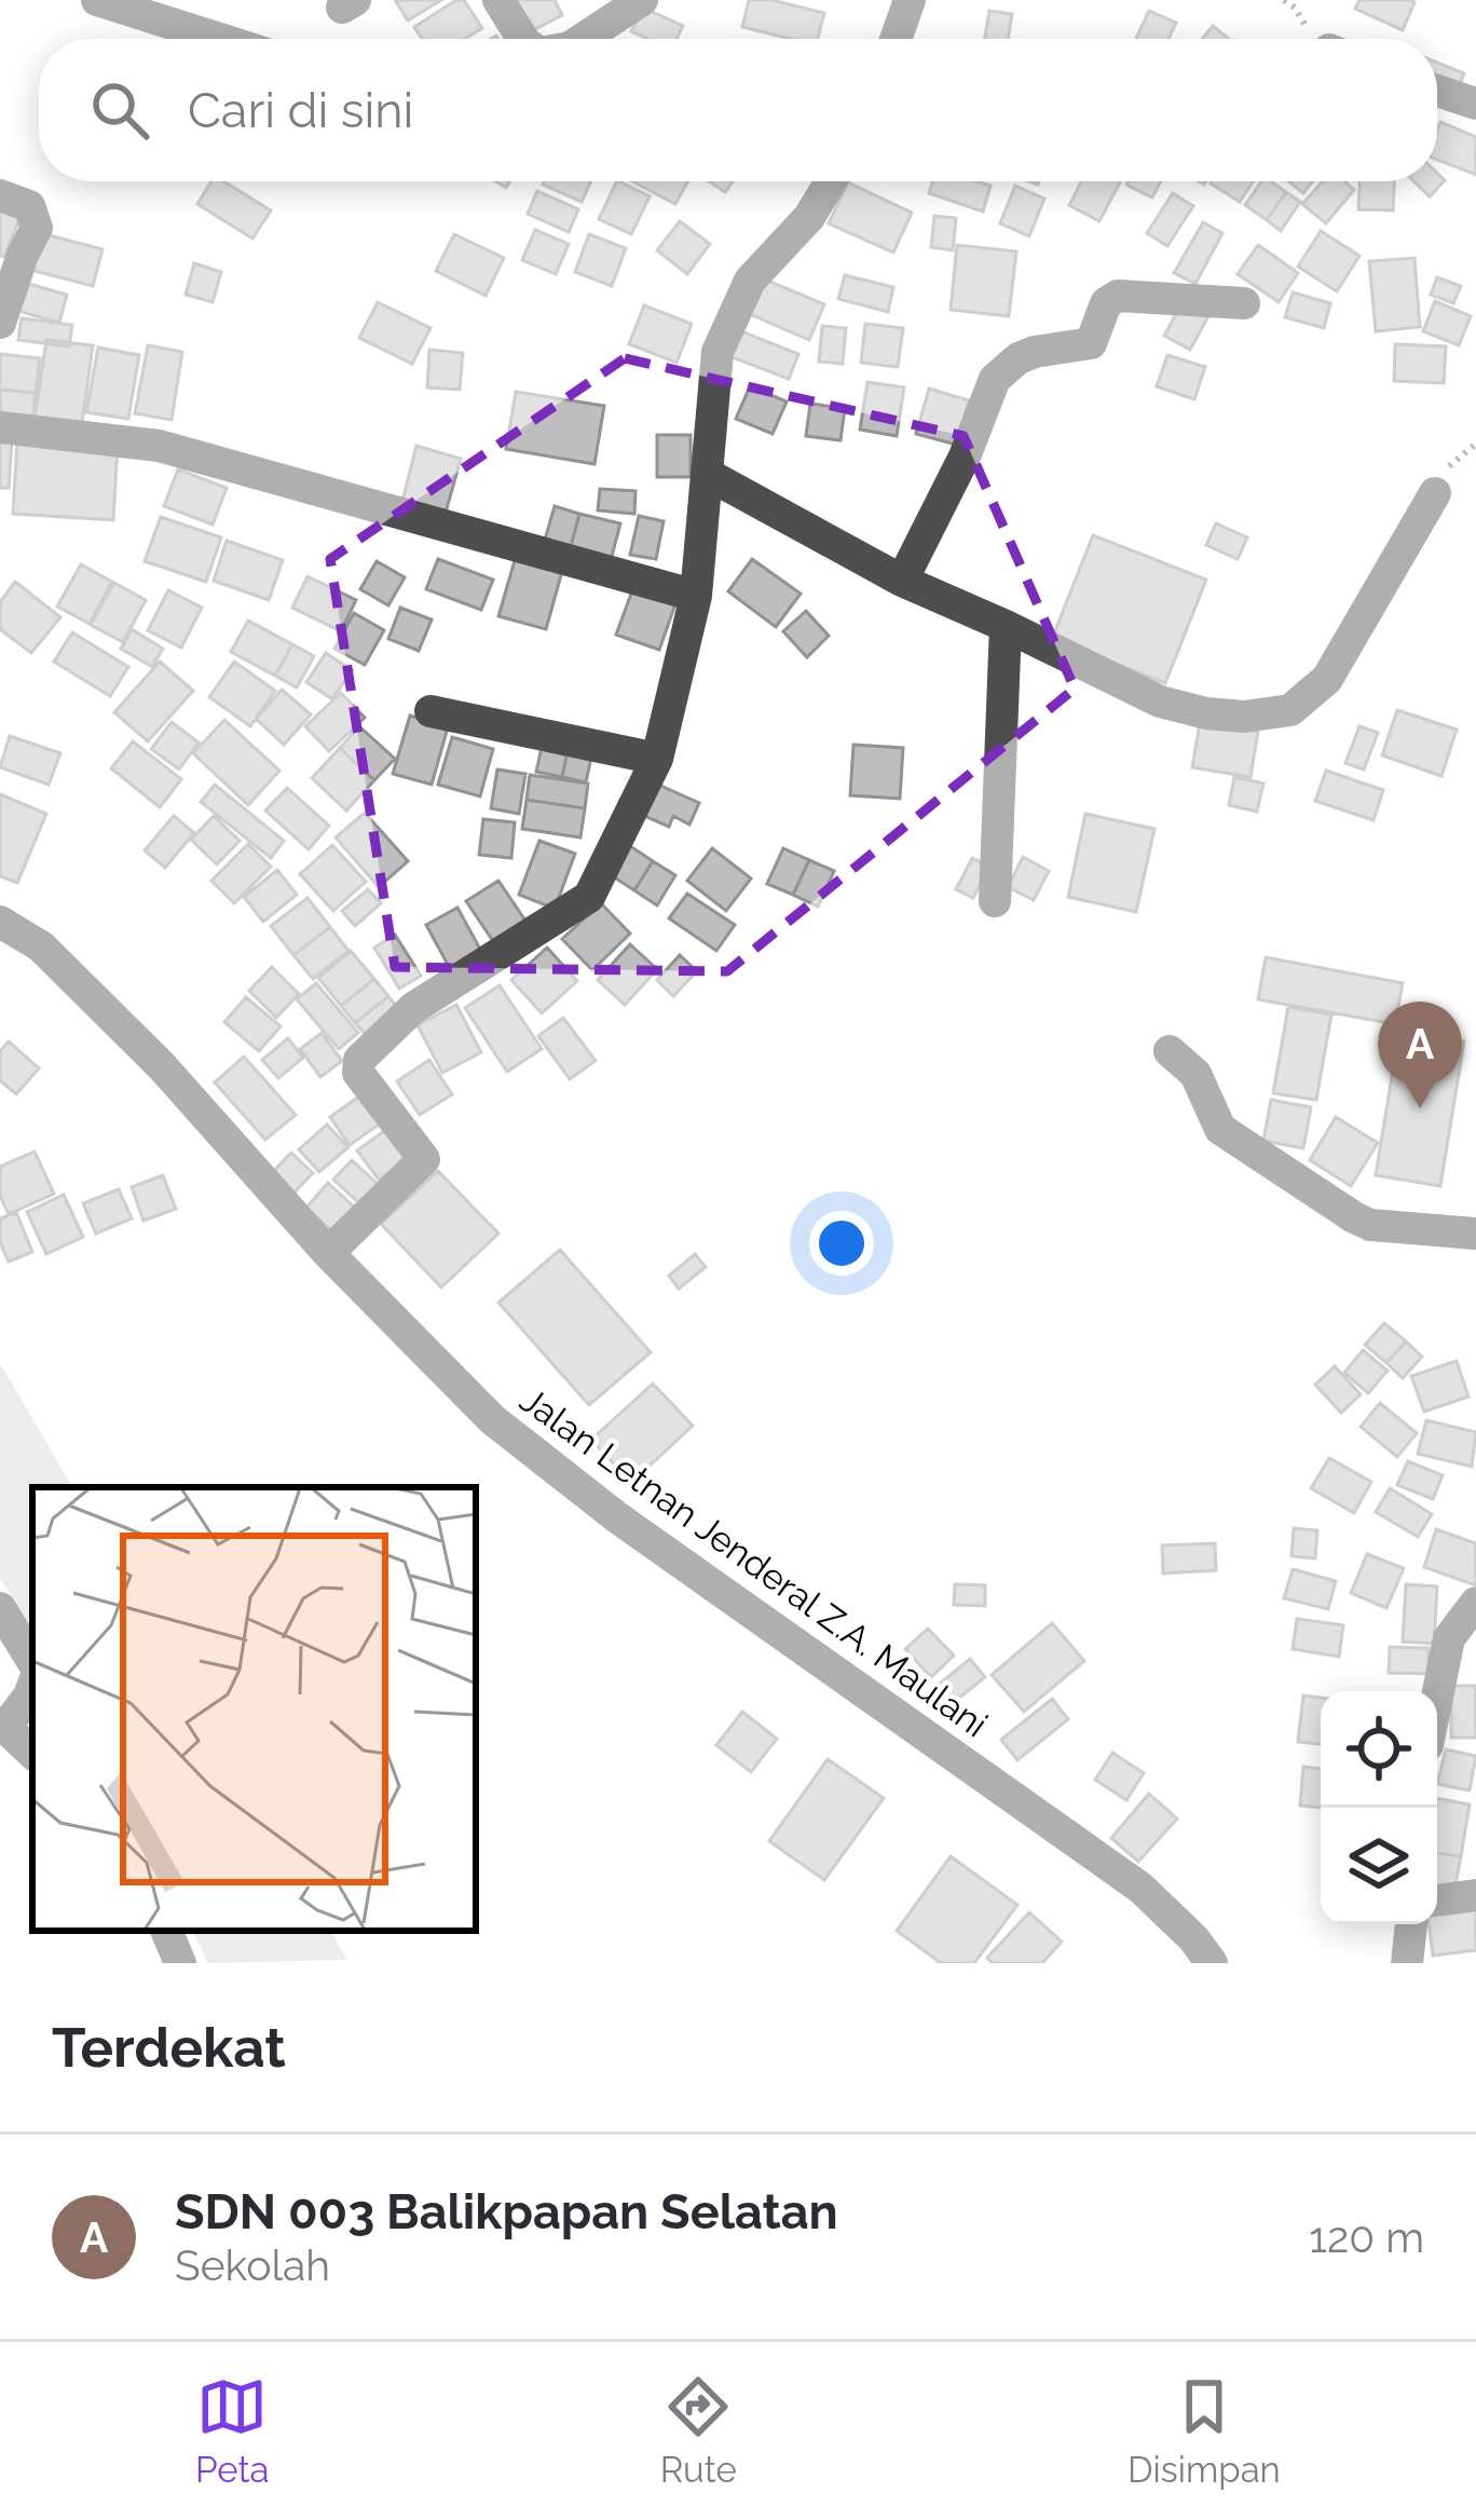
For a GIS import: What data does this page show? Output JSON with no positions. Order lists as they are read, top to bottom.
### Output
{
  "streets": {
    "street": ["Jalan Letnan Jenderal Z.A. Maulani"]
  },
  "page": {
    "search": "Cari di sini",
    "pins": "A",
    "heading": "Terdekat",
    "list": [
      {
        "mark": "A",
        "name": "SDN 003 Balikpapan Selatan",
        "note": "Sekolah",
        "value": "120 m"
      }
    ],
    "nav": ["Peta", "Rute", "Disimpan"]
  }
}
